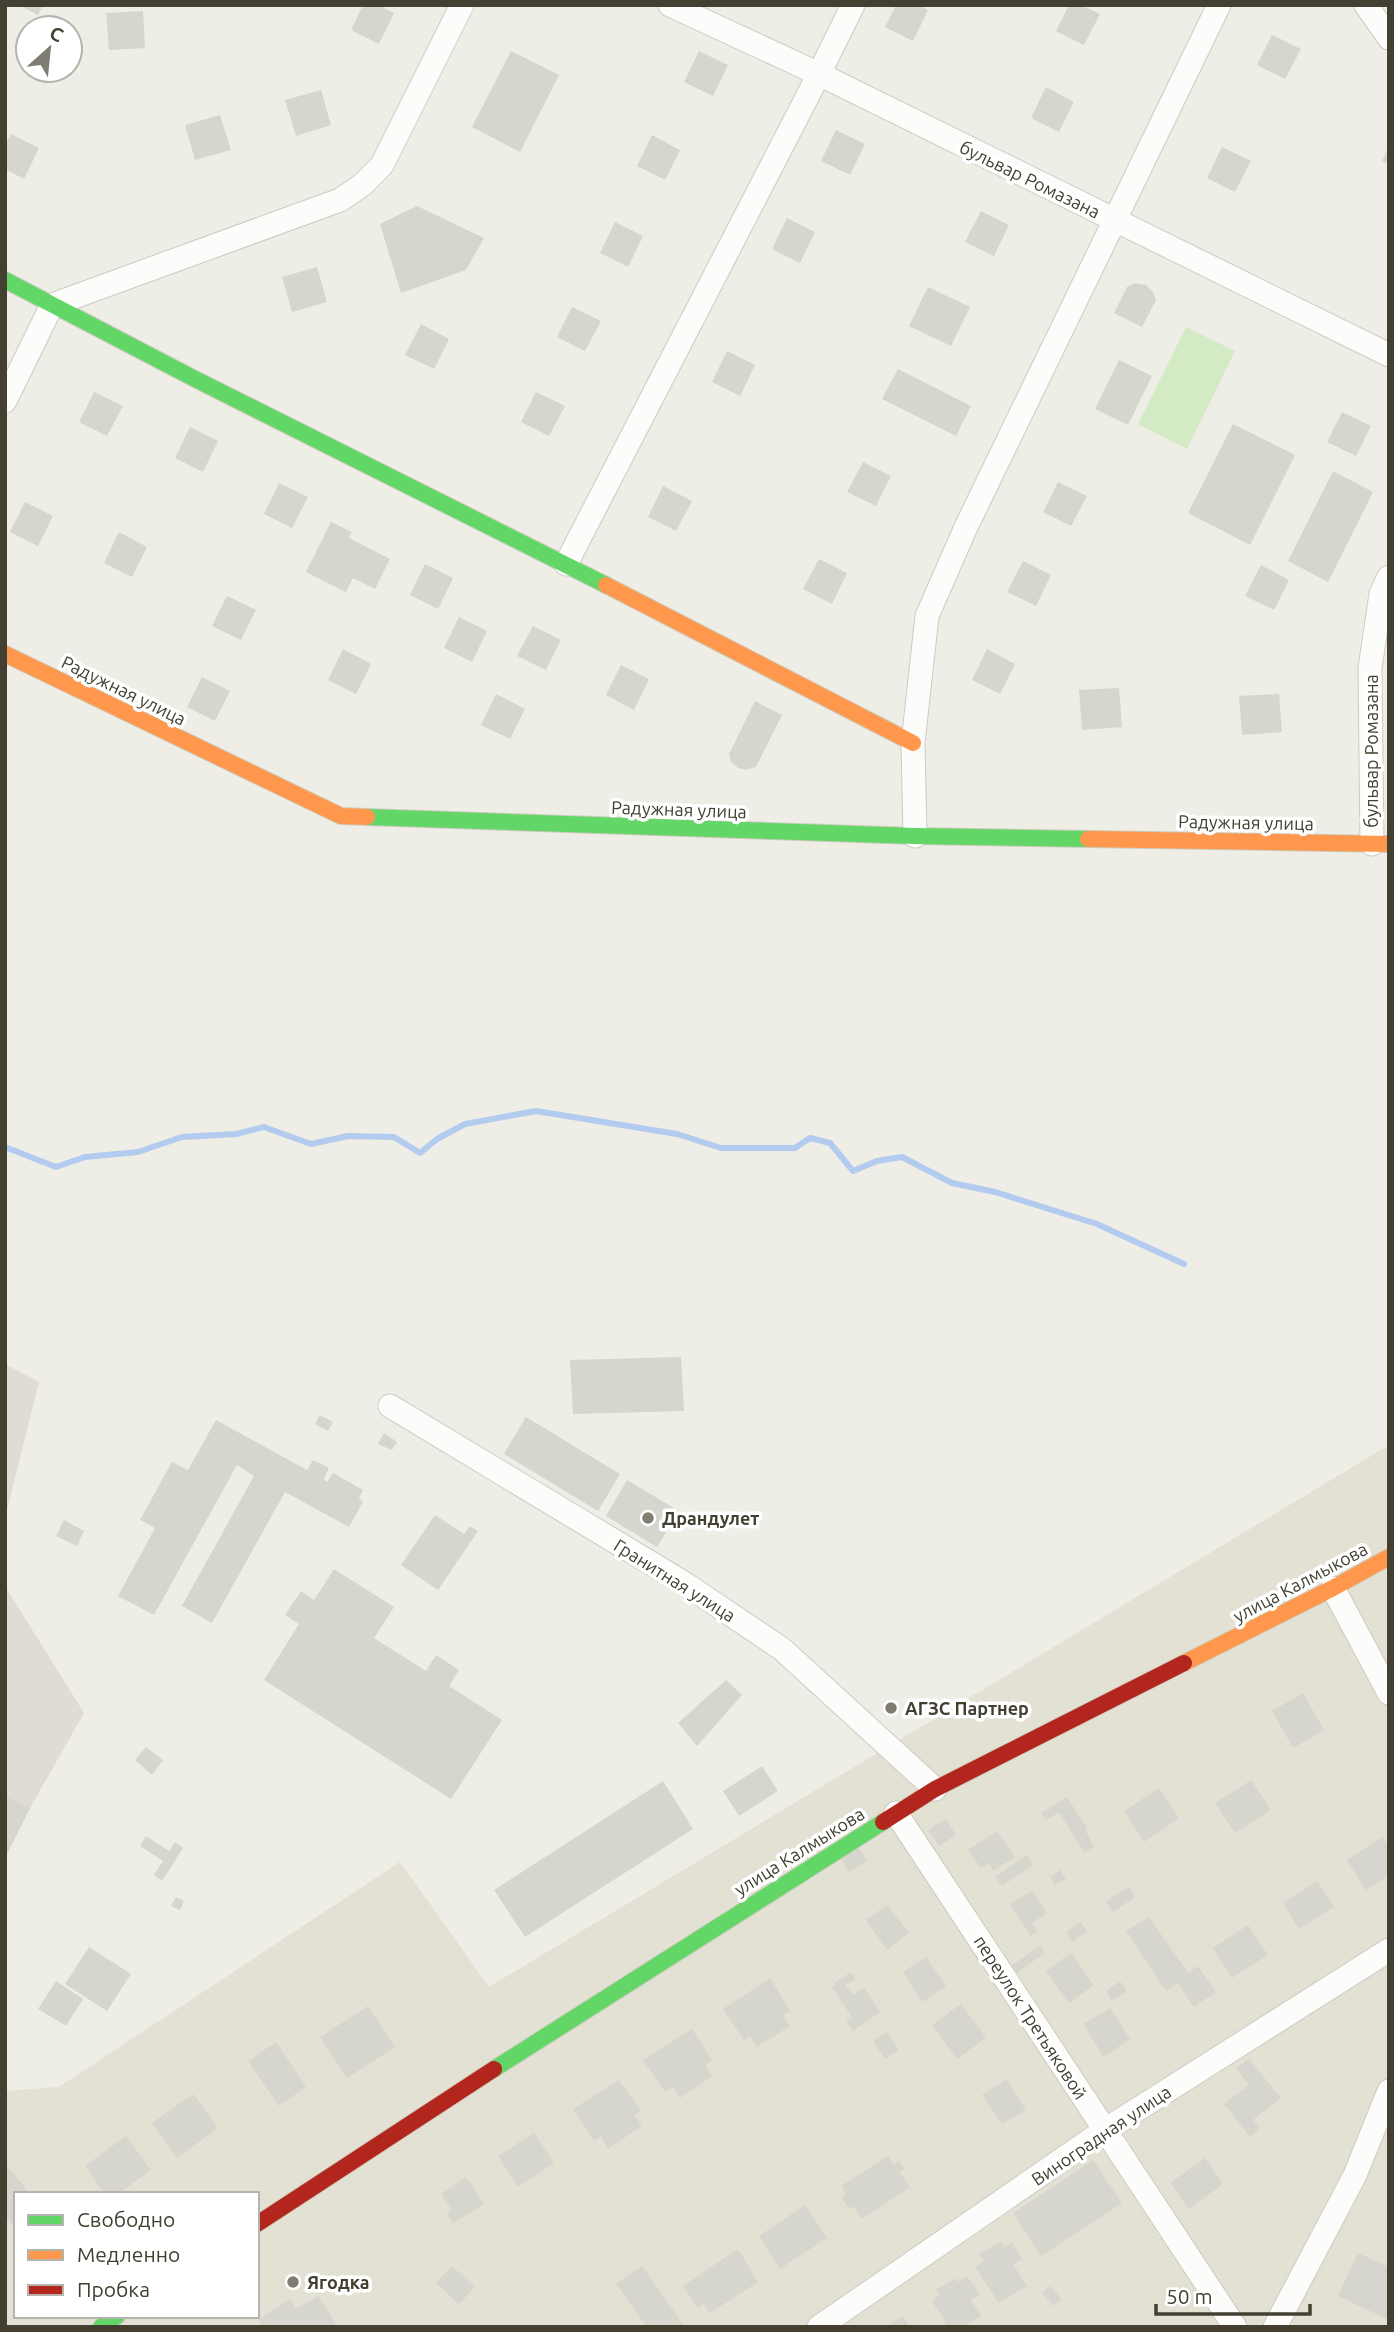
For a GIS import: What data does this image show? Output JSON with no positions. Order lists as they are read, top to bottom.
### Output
{
  "streets": {
    "street": [
      "бульвар Ромазана",
      "Радужная улица",
      "Гранитная улица",
      "улица Калмыкова",
      "переулок Третьяковой",
      "Виноградная улица"
    ]
  },
  "crossings": [
    ["бульвар Ромазана", "Радужная улица"],
    ["Гранитная улица", "улица Калмыкова"],
    ["улица Калмыкова", "переулок Третьяковой"],
    ["переулок Третьяковой", "Виноградная улица"]
  ],
  "places": ["Драндулет", "АГЗС Партнер", "Ягодка"],
  "legend": ["Свободно", "Медленно", "Пробка"],
  "scale_bar": "50 m",
  "north": "top right"
}
